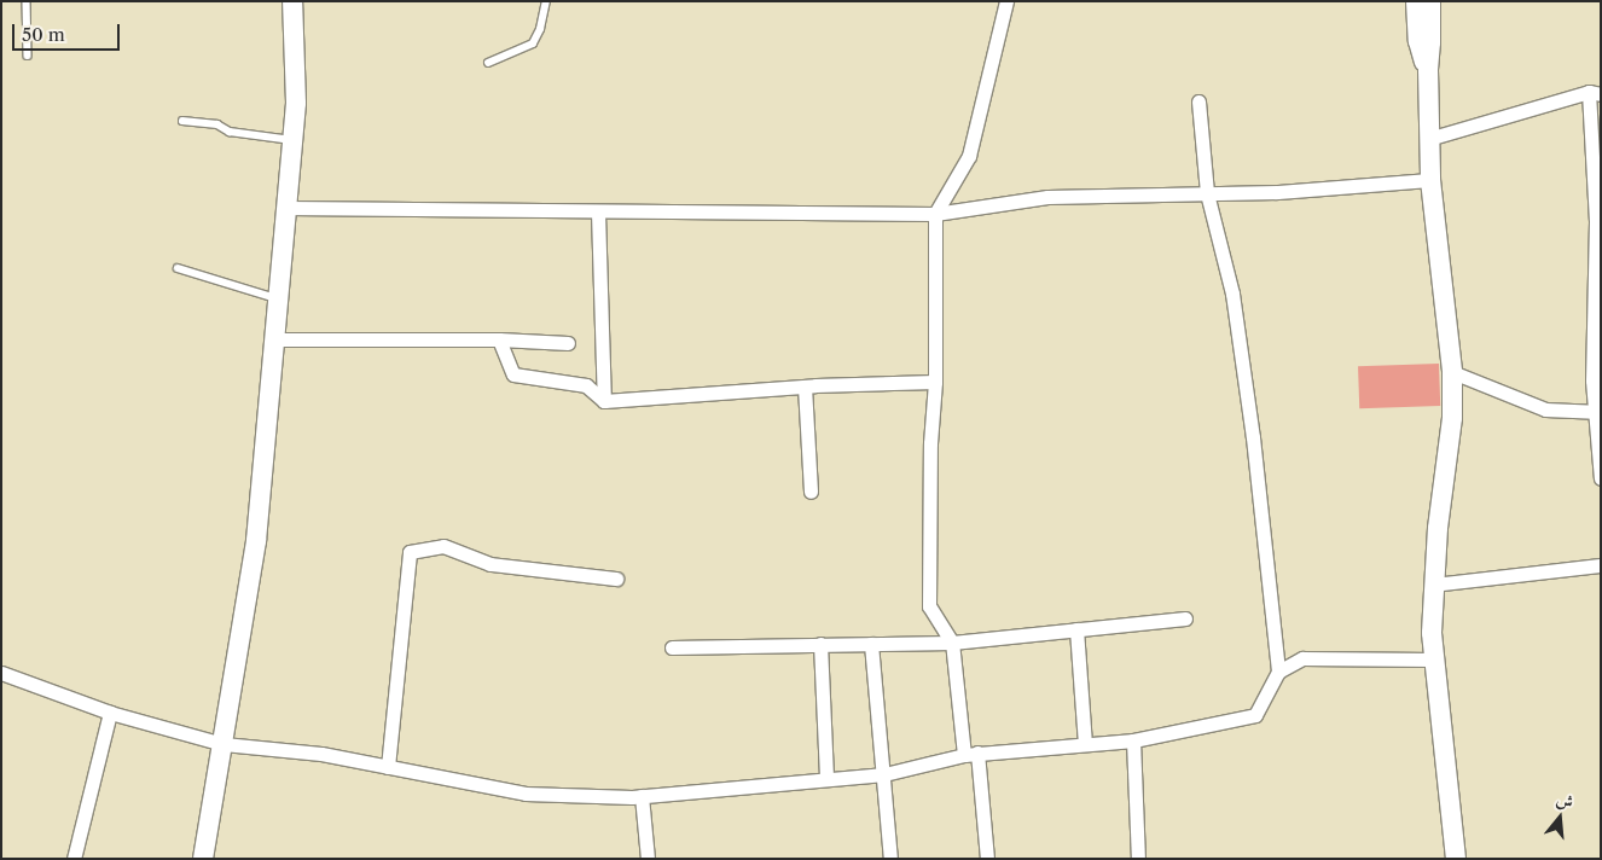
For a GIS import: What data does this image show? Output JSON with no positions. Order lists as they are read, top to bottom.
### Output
{
  "scale_bar": "50 m",
  "north": "top"
}
